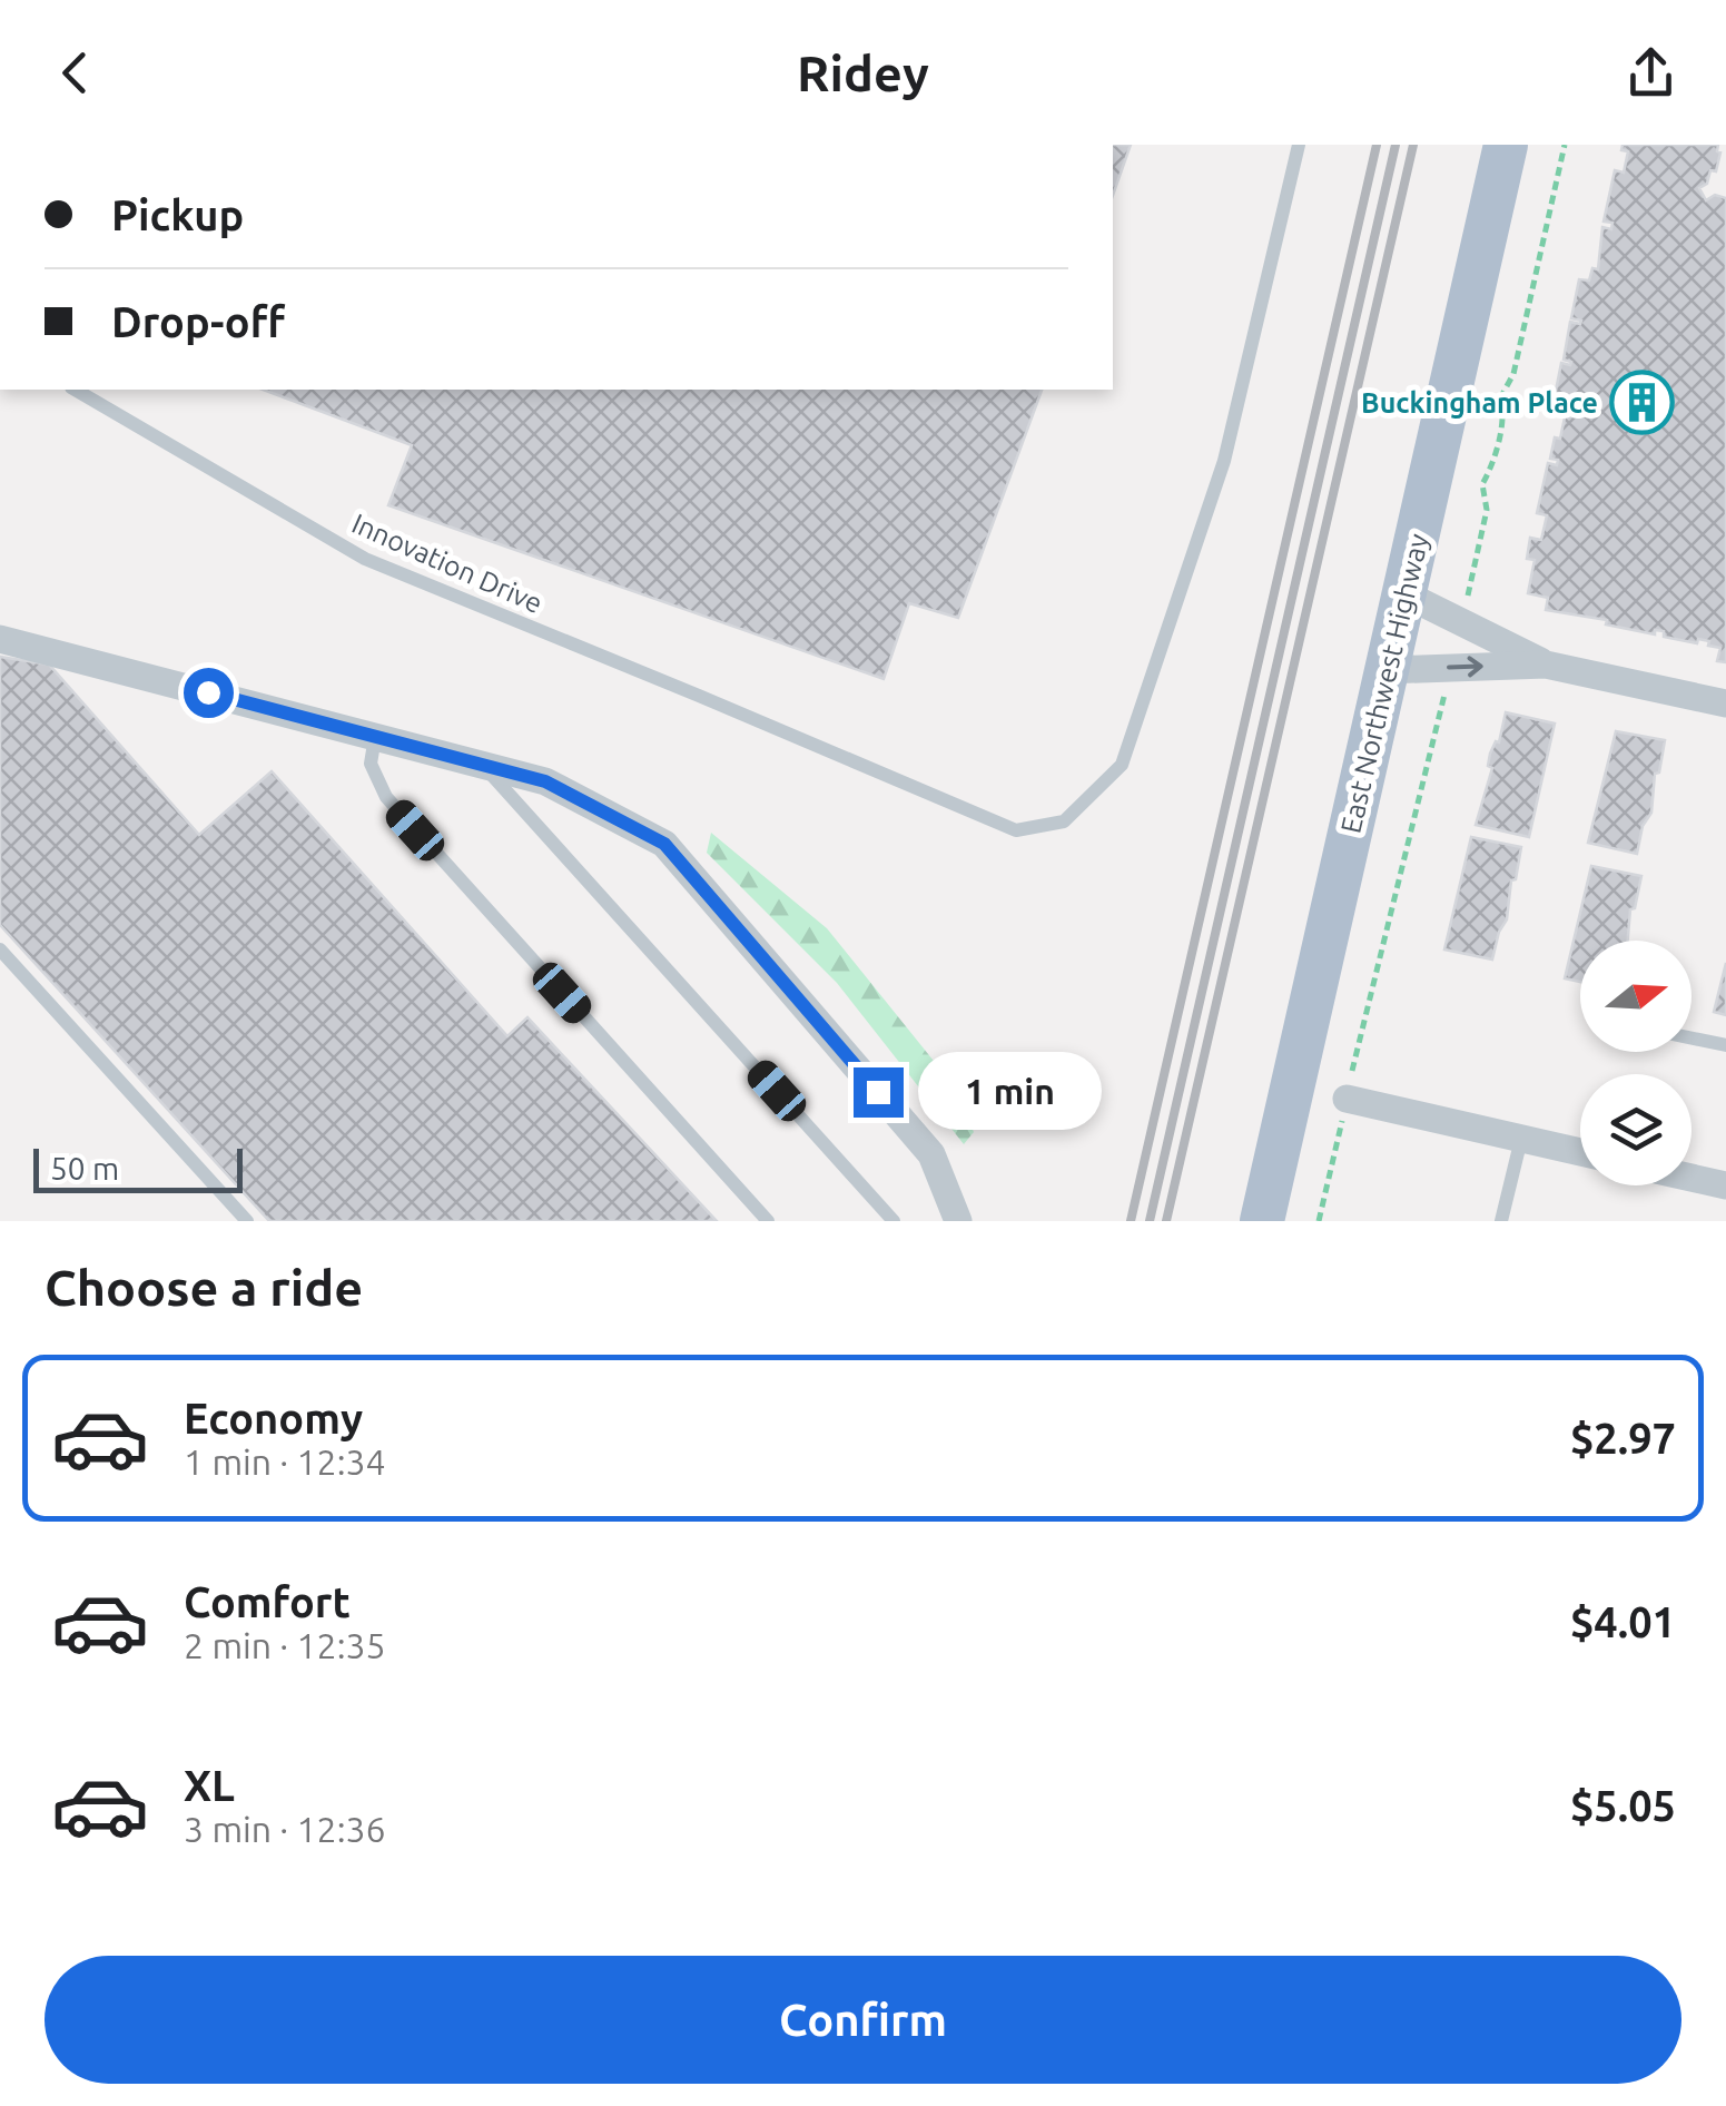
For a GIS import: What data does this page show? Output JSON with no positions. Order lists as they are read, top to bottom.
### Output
{
  "streets": {
    "main road": ["East Northwest Highway"],
    "lane": ["Innovation Drive"]
  },
  "places": {
    "building": ["Buckingham Place"]
  },
  "scale_bar": "50 m",
  "north": "right",
  "page": {
    "header": "Ridey",
    "banner": ["Pickup", "Drop-off"],
    "bubble": "1 min",
    "scale": "50 m",
    "heading": "Choose a ride",
    "list": [
      {
        "name": "Economy",
        "note": "1 min · 12:34",
        "value": "$2.97"
      },
      {
        "name": "Comfort",
        "note": "2 min · 12:35",
        "value": "$4.01"
      },
      {
        "name": "XL",
        "note": "3 min · 12:36",
        "value": "$5.05"
      }
    ],
    "buttons": "Confirm"
  }
}
